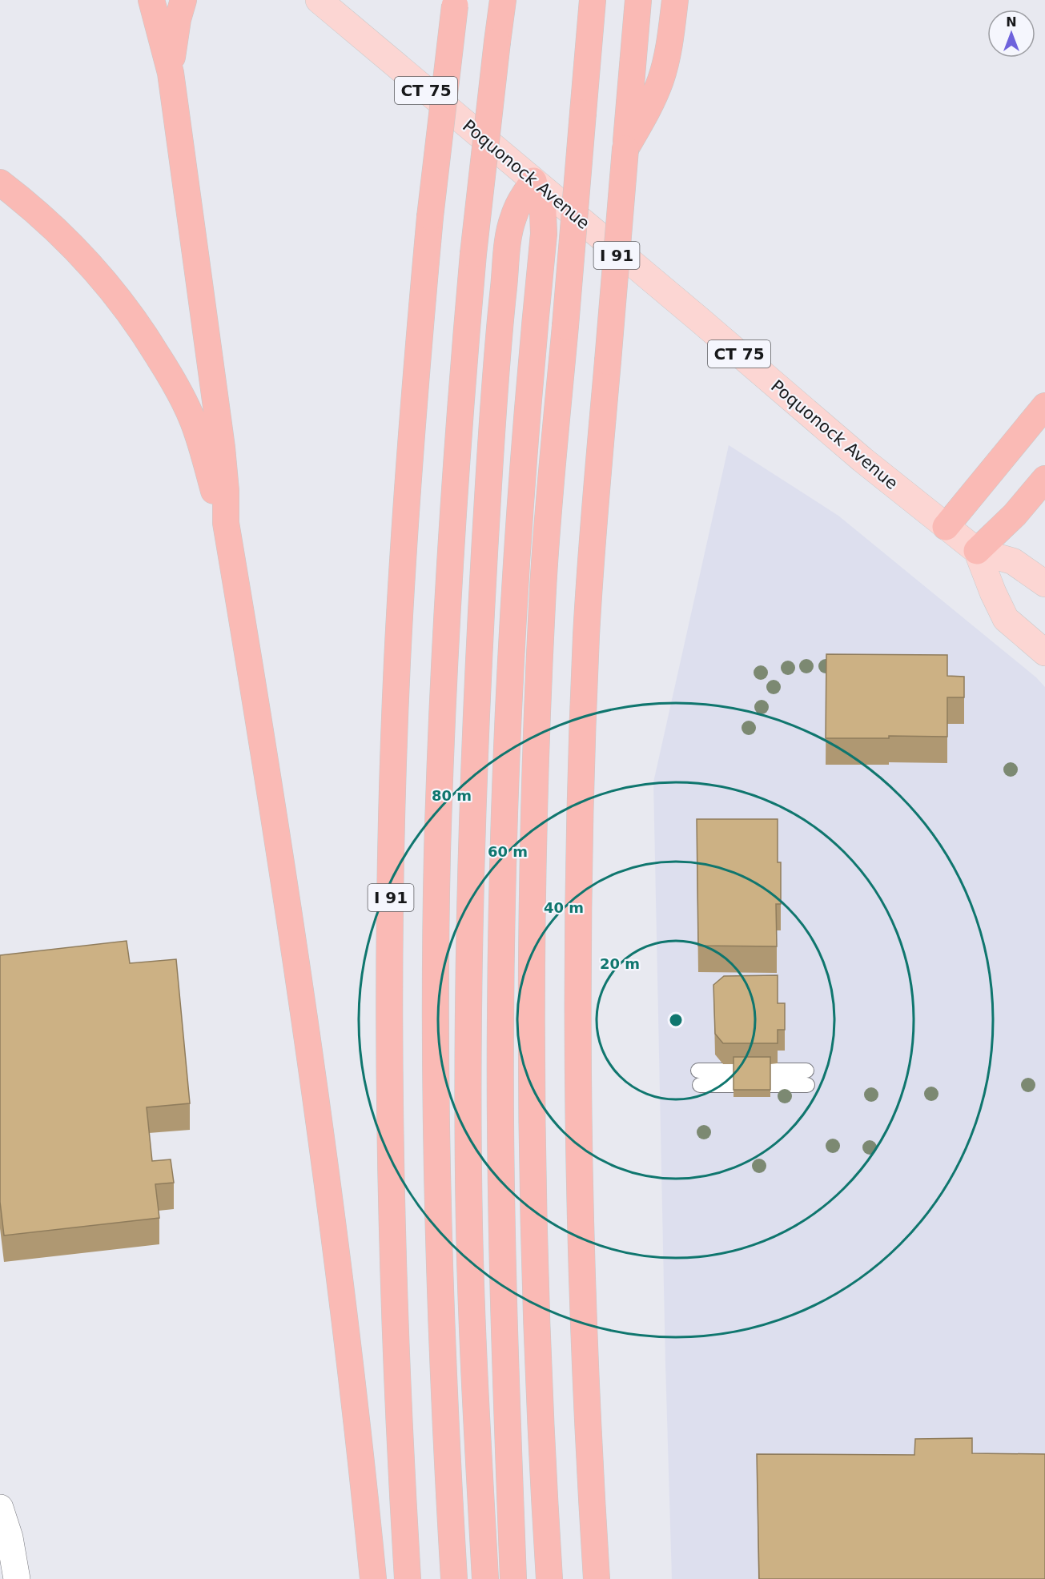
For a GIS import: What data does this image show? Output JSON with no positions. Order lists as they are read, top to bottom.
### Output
{
  "streets": {
    "highway": ["I 91"],
    "main road": ["CT 75", "Poquonock Avenue"]
  },
  "north": "top",
  "rings": [
    "80 m",
    "60 m",
    "40 m",
    "20 m"
  ]
}
